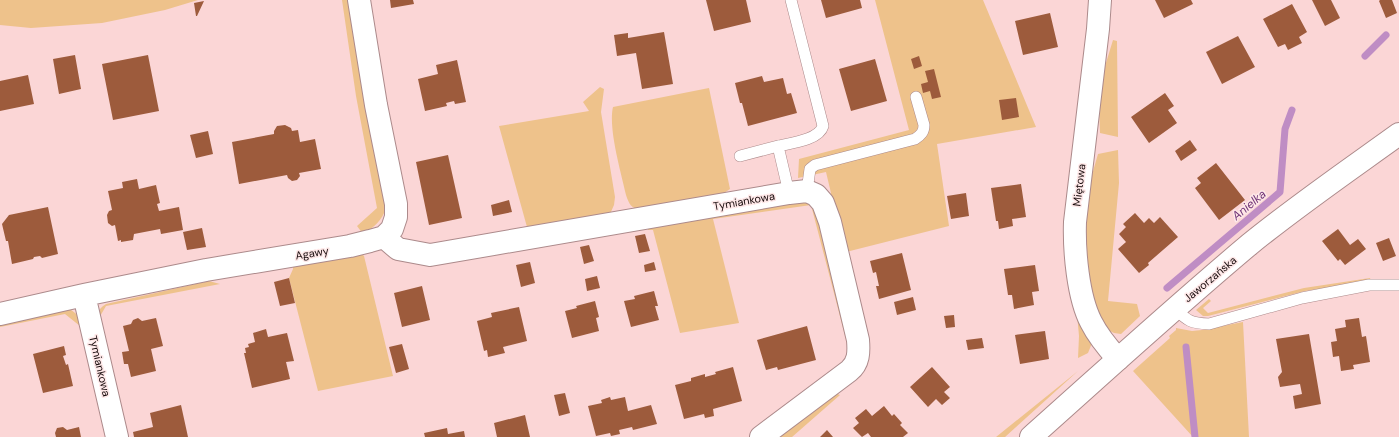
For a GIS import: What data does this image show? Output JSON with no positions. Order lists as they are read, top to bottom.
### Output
{
  "streets": {
    "street": [
      "Miętowa",
      "Tymiankowa",
      "Agawy",
      "Jaworzańska"
    ]
  },
  "crossings": [
    ["Miętowa", "Jaworzańska"],
    ["Tymiankowa", "Agawy"]
  ],
  "water": ["Anielka"]
}
